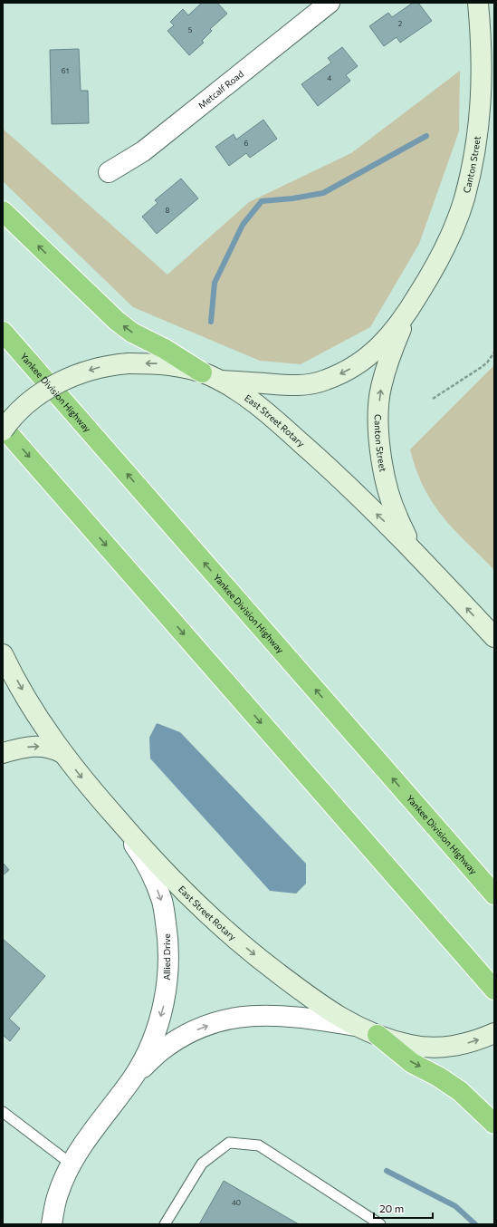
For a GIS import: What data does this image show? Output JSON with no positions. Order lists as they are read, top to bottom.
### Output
{
  "streets": {
    "highway": ["Yankee Division Highway"],
    "main road": ["Canton Street", "East Street Rotary"],
    "street": ["Metcalf Road", "Allied Drive"]
  },
  "crossings": [
    ["Canton Street", "East Street Rotary"],
    ["East Street Rotary", "Allied Drive"]
  ],
  "house_numbers": [
    "2",
    "5",
    "61",
    "4",
    "6",
    "8",
    "40"
  ],
  "scale_bar": "20 m"
}
